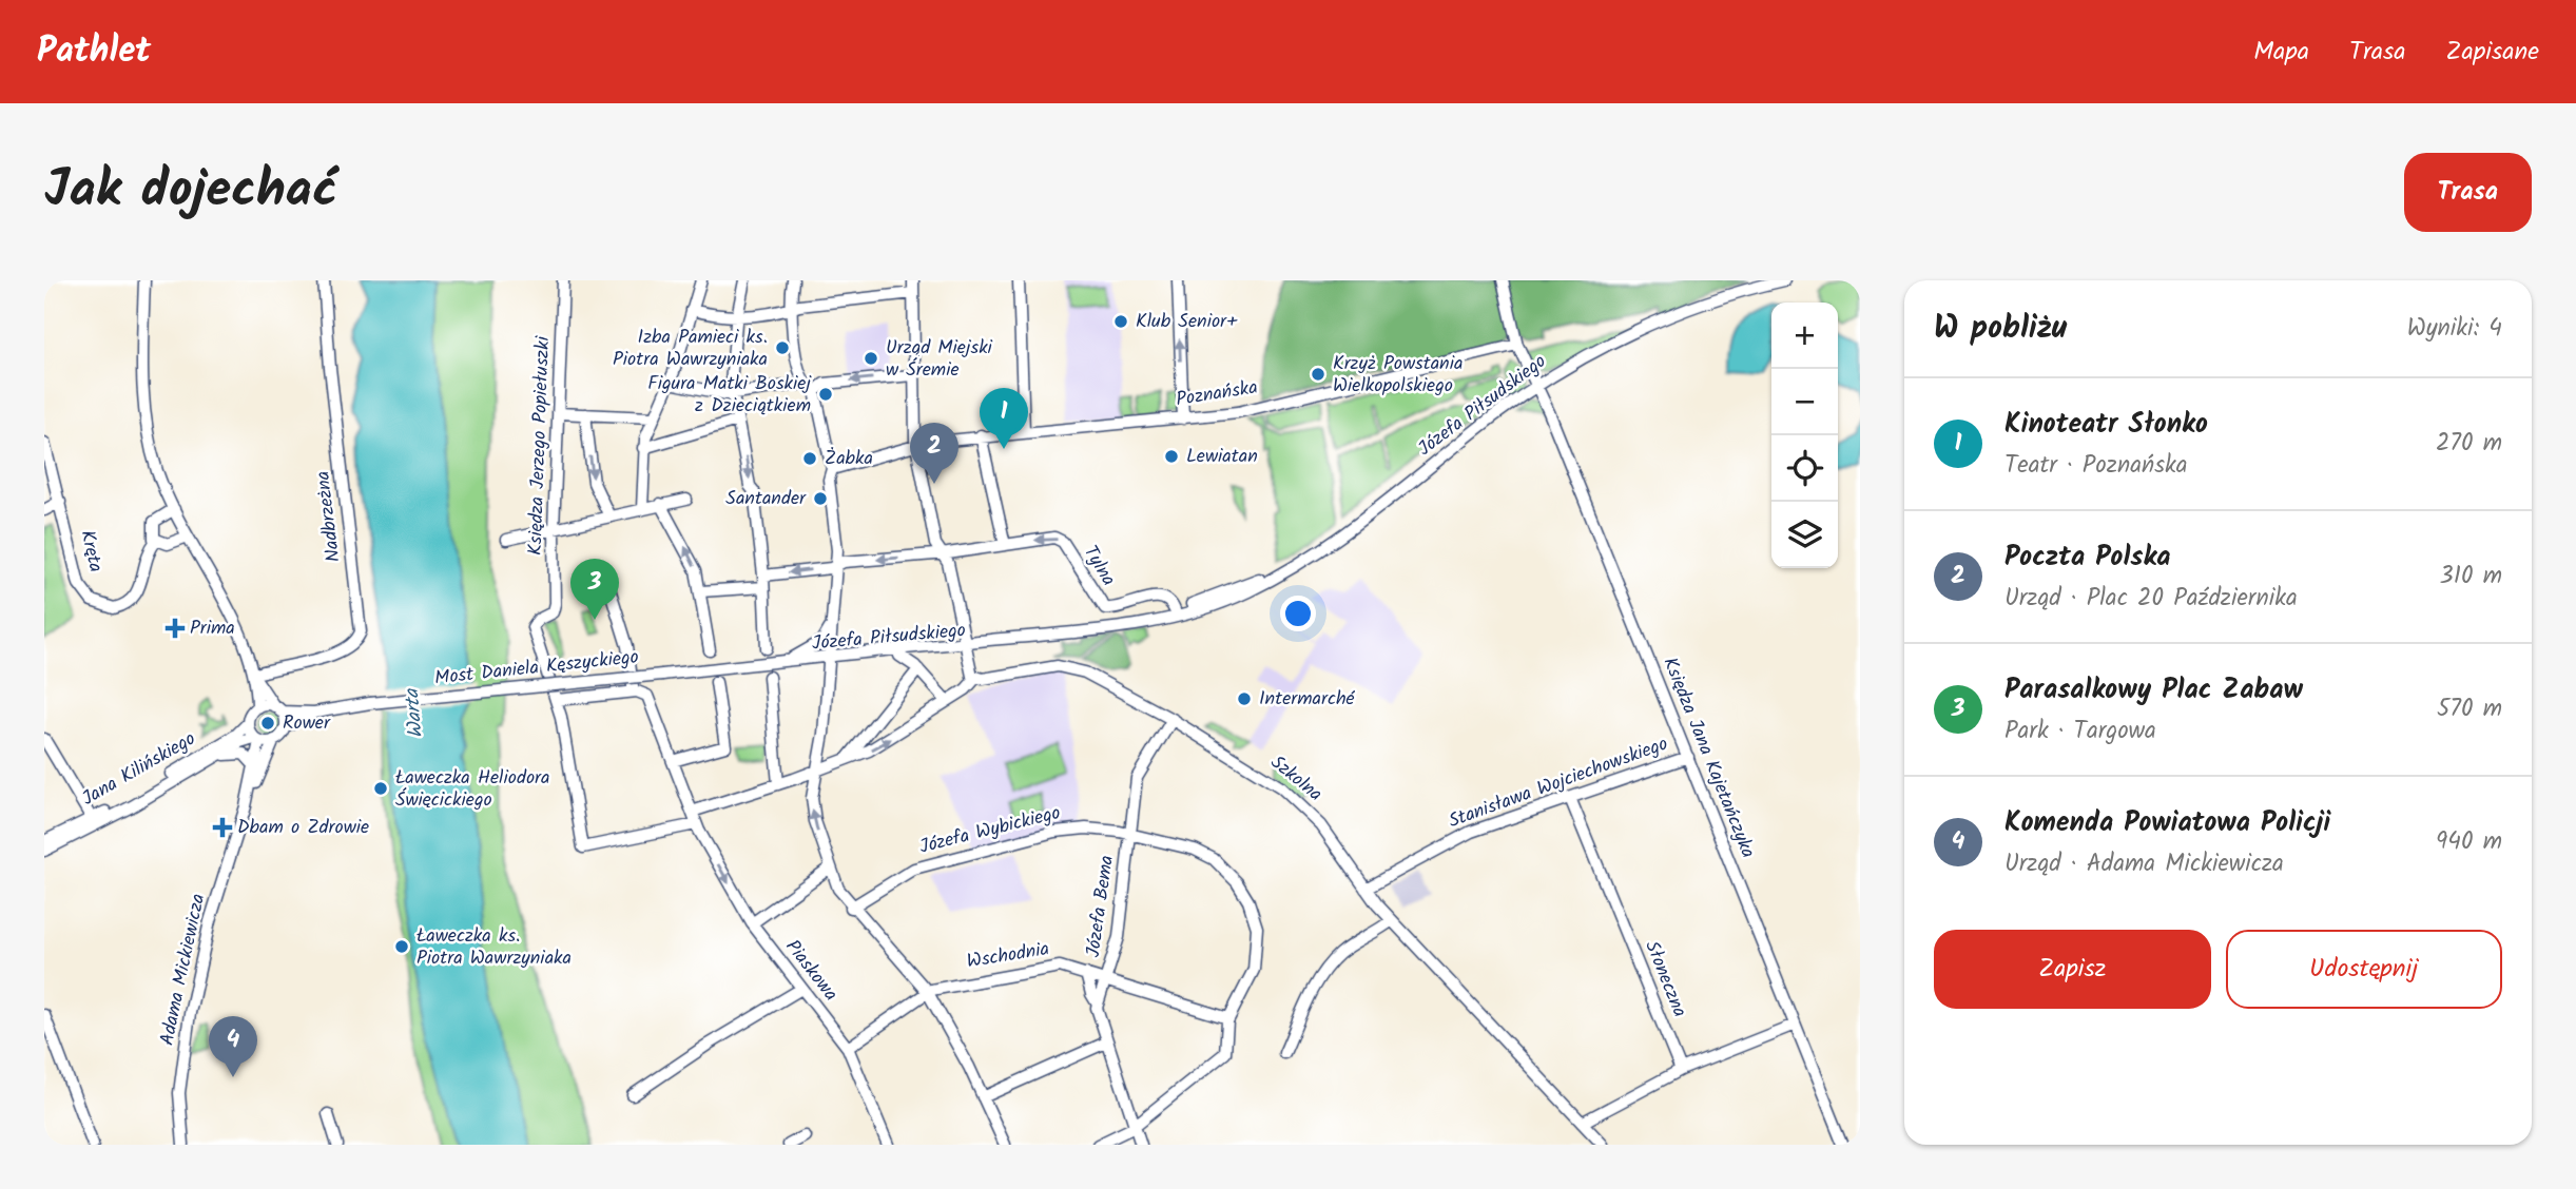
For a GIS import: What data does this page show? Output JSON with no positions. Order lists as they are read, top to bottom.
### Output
{
  "streets": {
    "street": [
      "Poznańska",
      "Józefa Piłsudskiego",
      "Księdza Jerzego Popiełuszki",
      "Nadbrzeżna",
      "Kręta",
      "Tylna",
      "Most Daniela Kęszyckiego",
      "Księdza Jana Kajetańczyka",
      "Jana Kilińskiego",
      "Szkolna",
      "Stanisława Wojciechowskiego",
      "Józefa Wybickiego",
      "Józefa Bema",
      "Wschodnia",
      "Adama Mickiewicza",
      "Piaskowa",
      "Słoneczna"
    ]
  },
  "crossings": [
    ["Józefa Piłsudskiego", "Tylna"],
    ["Józefa Piłsudskiego", "Most Daniela Kęszyckiego"],
    ["Józefa Piłsudskiego", "Księdza Jana Kajetańczyka"],
    ["Księdza Jana Kajetańczyka", "Stanisława Wojciechowskiego"],
    ["Jana Kilińskiego", "Adama Mickiewicza"],
    ["Szkolna", "Stanisława Wojciechowskiego"],
    ["Szkolna", "Józefa Bema"],
    ["Stanisława Wojciechowskiego", "Słoneczna"],
    ["Józefa Wybickiego", "Józefa Bema"],
    ["Józefa Wybickiego", "Wschodnia"],
    ["Józefa Bema", "Wschodnia"],
    ["Wschodnia", "Piaskowa"]
  ],
  "one_way": ["Tylna"],
  "water": ["Warta"],
  "places": {
    "other": [
      "Klub Senior+",
      "Izba Pamieci ks. Piotra Wawrzyniaka",
      "Urząd Miejski w Śremie",
      "Krzyż Powstania Wielkopolskiego",
      "Figura Matki Boskiej z Dzieciątkiem",
      "Lewiatan",
      "Żabka",
      "Santander",
      "Intermarché",
      "Rower",
      "Ławeczka Heliodora Święcickiego",
      "Ławeczka ks. Piotra Wawrzyniaka"
    ],
    "health": ["Prima", "Dbam o Zdrowie"]
  },
  "page": {
    "header": "Pathlet",
    "nav": ["Mapa", "Trasa", "Zapisane"],
    "title": "Jak dojechać",
    "buttons": [
      "Trasa",
      ["Zapisz", "Udostępnij"]
    ],
    "heading": ["W pobliżu", "Wyniki: 4"],
    "map_buttons": ["+", "−"],
    "list": [
      {
        "mark": "1",
        "name": "Kinoteatr Słonko",
        "note": "Teatr · Poznańska",
        "value": "270 m"
      },
      {
        "mark": "2",
        "name": "Poczta Polska",
        "note": "Urząd · Plac 20 Października",
        "value": "310 m"
      },
      {
        "mark": "3",
        "name": "Parasalkowy Plac Zabaw",
        "note": "Park · Targowa",
        "value": "570 m"
      },
      {
        "mark": "4",
        "name": "Komenda Powiatowa Policji",
        "note": "Urząd · Adama Mickiewicza",
        "value": "940 m"
      }
    ],
    "pins": [
      "1",
      "2",
      "3",
      "4"
    ]
  }
}
